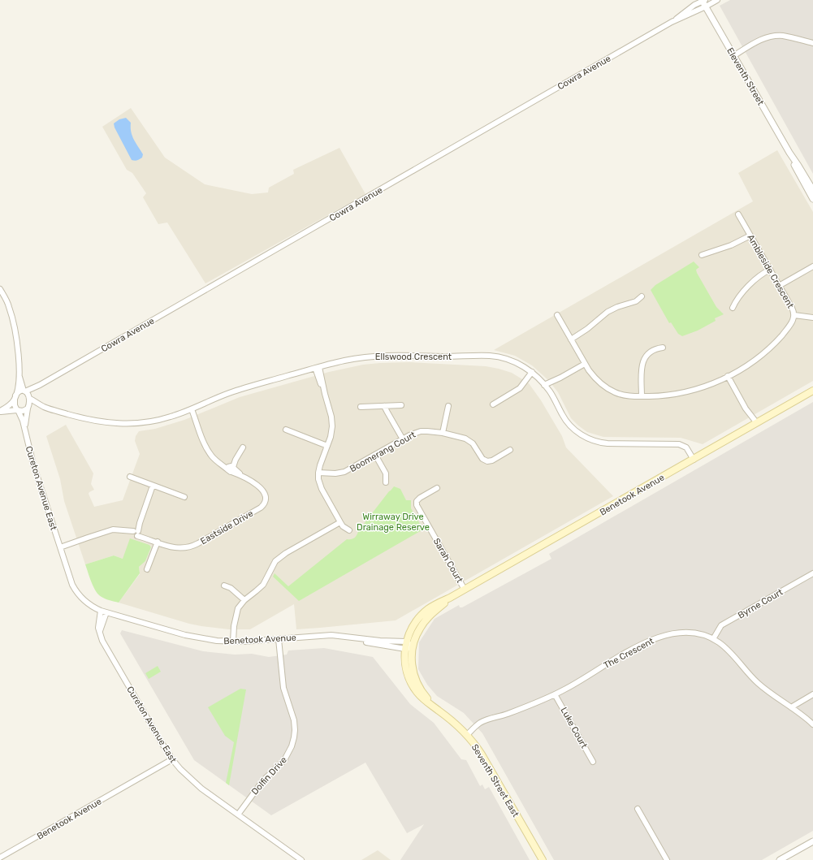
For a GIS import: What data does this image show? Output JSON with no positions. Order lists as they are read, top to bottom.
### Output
{
  "streets": {
    "main road": ["Benetook Avenue", "Seventh Street East"],
    "street": [
      "Cowra Avenue",
      "Eleventh Street",
      "Ambleside Crescent",
      "Ellswood Crescent",
      "Boomerang Court",
      "Cureton Avenue East",
      "Eastside Drive",
      "Sarah Court",
      "Byrne Court",
      "The Crescent",
      "Luke Court",
      "Dolfin Drive"
    ]
  },
  "crossings": [
    ["Cowra Avenue", "Eleventh Street"],
    ["Ellswood Crescent", "Cureton Avenue East"],
    ["Ellswood Crescent", "Benetook Avenue"],
    ["Ellswood Crescent", "Eastside Drive"],
    ["Cureton Avenue East", "Benetook Avenue"],
    ["Cureton Avenue East", "Eastside Drive"],
    ["Cureton Avenue East", "Dolfin Drive"],
    ["Benetook Avenue", "Sarah Court"],
    ["Benetook Avenue", "Dolfin Drive"],
    ["Benetook Avenue", "Seventh Street East"],
    ["Byrne Court", "The Crescent"],
    ["The Crescent", "Luke Court"],
    ["The Crescent", "Seventh Street East"]
  ],
  "parks": ["Wirraway Drive Drainage Reserve"]
}
